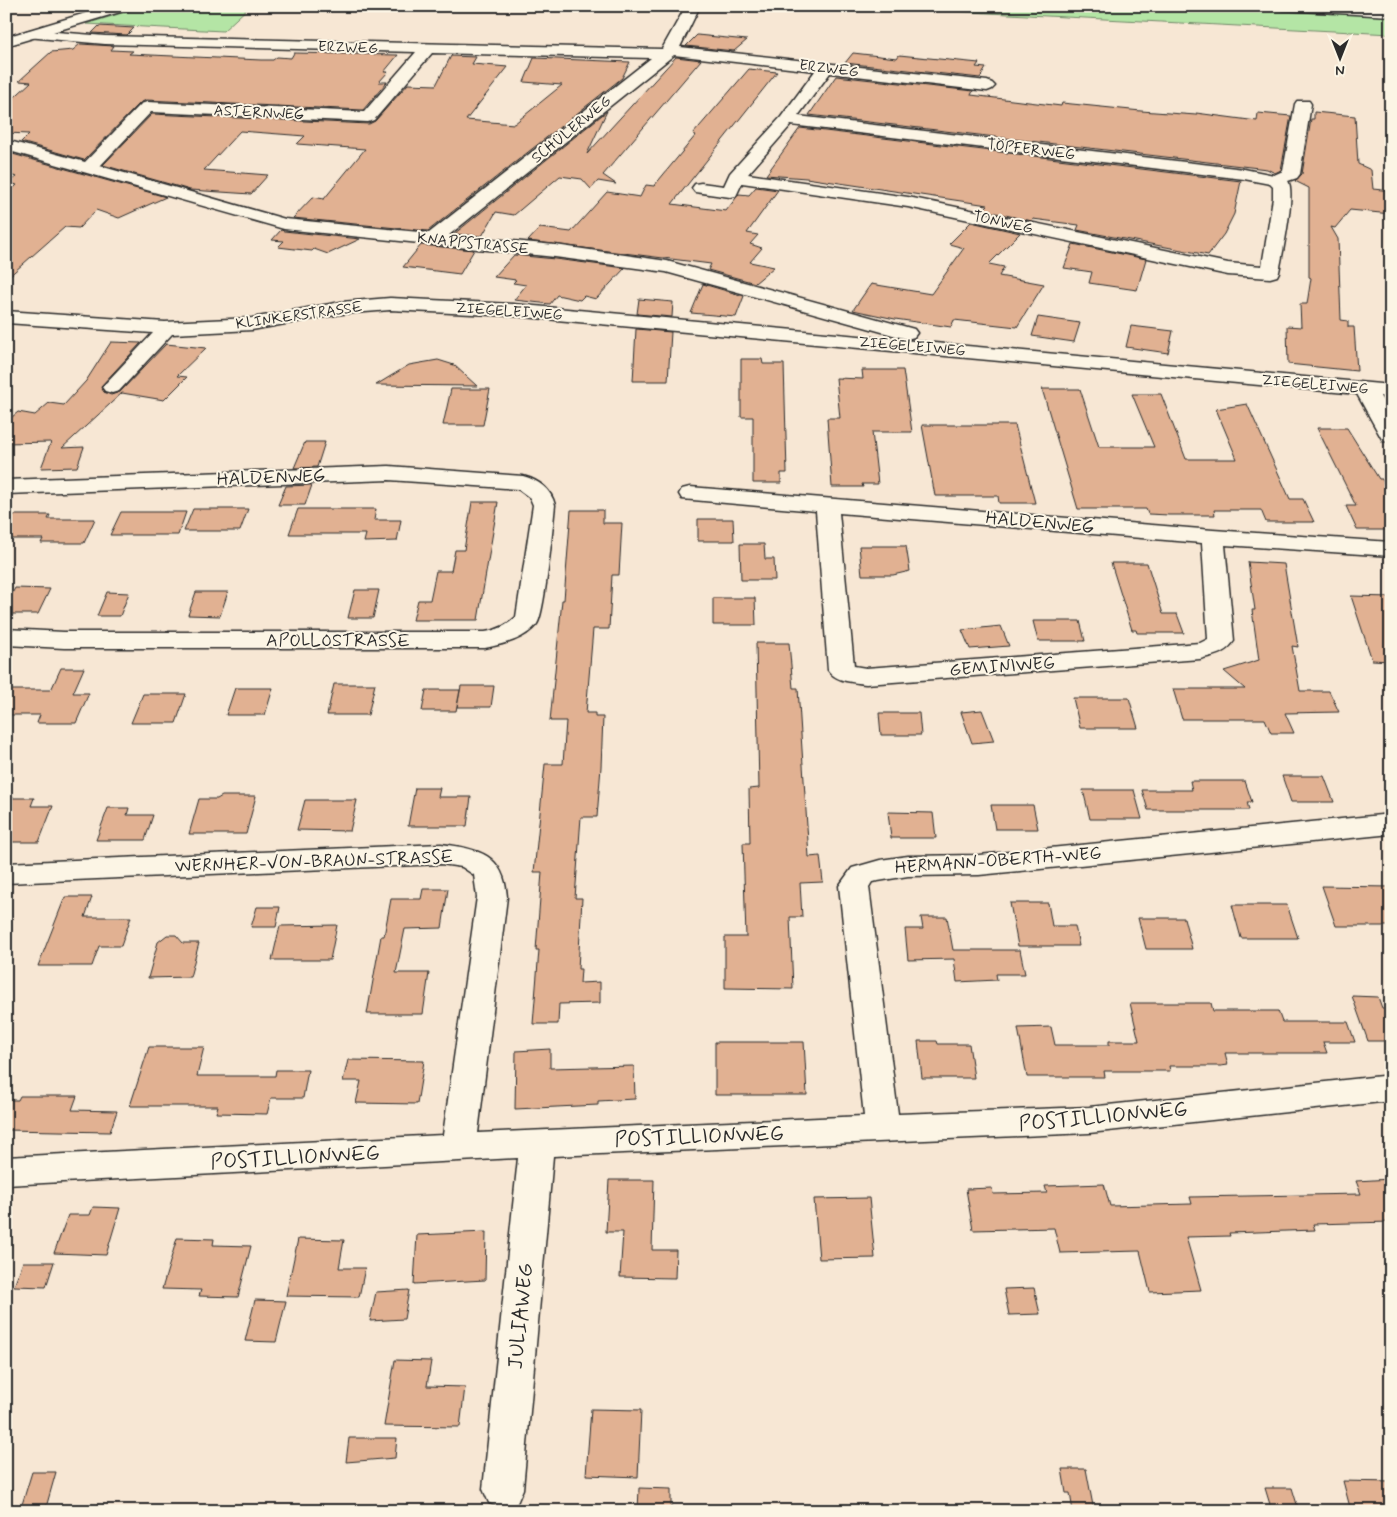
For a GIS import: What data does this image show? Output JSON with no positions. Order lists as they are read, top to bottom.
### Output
{
  "streets": {
    "street": [
      "ERZWEG",
      "ASTERNWEG",
      "SCHÜLERWEG",
      "TÖPFERWEG",
      "TONWEG",
      "KNAPPSTRASSE",
      "ZIEGELEIWEG",
      "KLINKERSTRASSE",
      "HALDENWEG",
      "APOLLOSTRASSE",
      "GEMINIWEG",
      "HERMANN-OBERTH-WEG",
      "WERNHER-VON-BRAUN-STRASSE",
      "POSTILLIONWEG",
      "JULIAWEG"
    ]
  },
  "crossings": [
    ["ERZWEG", "ASTERNWEG"],
    ["ERZWEG", "SCHÜLERWEG"],
    ["ASTERNWEG", "KNAPPSTRASSE"],
    ["SCHÜLERWEG", "KNAPPSTRASSE"],
    ["TÖPFERWEG", "TONWEG"],
    ["KNAPPSTRASSE", "ZIEGELEIWEG"],
    ["ZIEGELEIWEG", "KLINKERSTRASSE"],
    ["HALDENWEG", "APOLLOSTRASSE"],
    ["HALDENWEG", "GEMINIWEG"],
    ["HERMANN-OBERTH-WEG", "POSTILLIONWEG"],
    ["WERNHER-VON-BRAUN-STRASSE", "POSTILLIONWEG"],
    ["POSTILLIONWEG", "JULIAWEG"]
  ],
  "north": "bottom"
}
